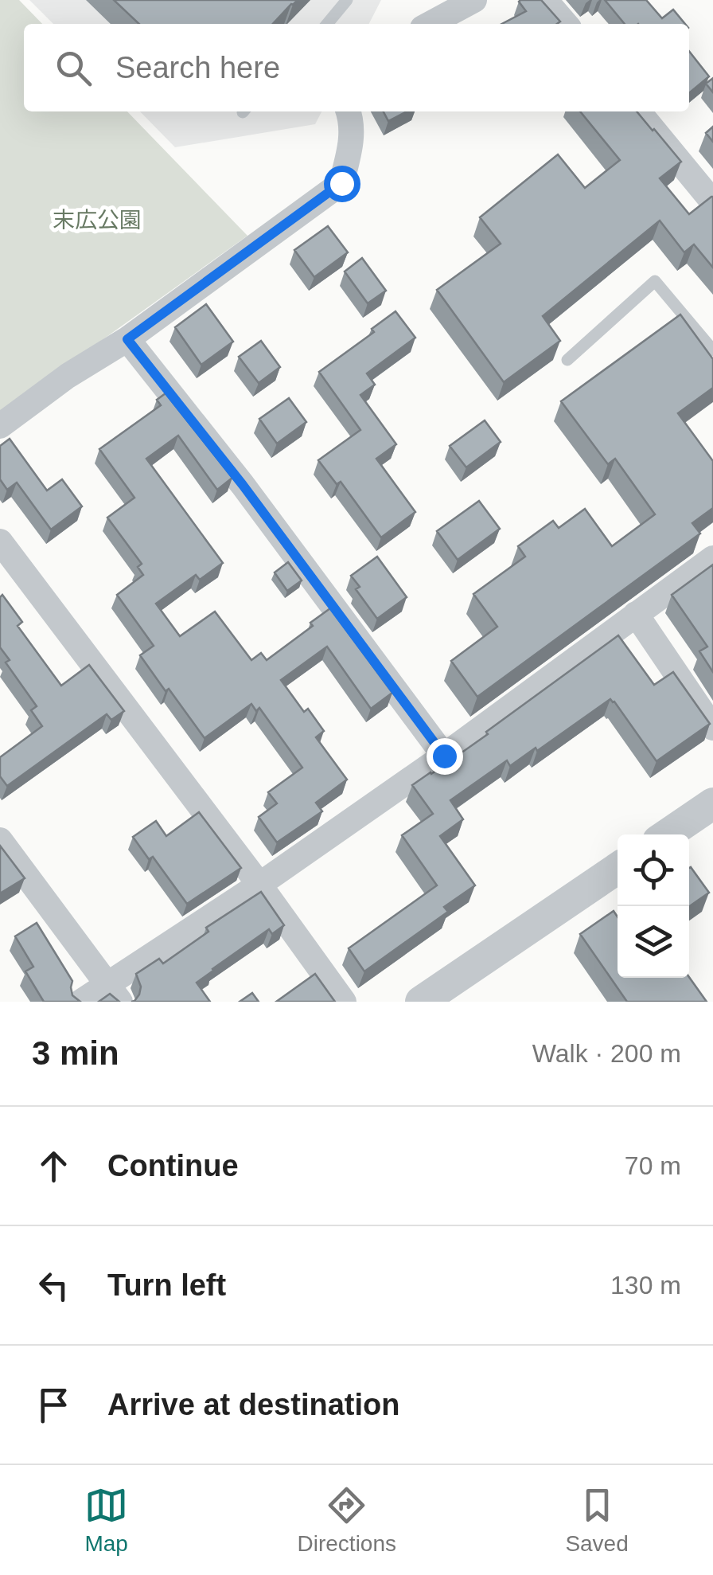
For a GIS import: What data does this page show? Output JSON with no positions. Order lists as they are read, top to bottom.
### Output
{
  "parks": ["末広公園"],
  "page": {
    "search": "Search here",
    "heading": ["3 min", "Walk · 200 m"],
    "list": [
      ["Continue", "70 m"],
      ["Turn left", "130 m"],
      "Arrive at destination"
    ],
    "nav": ["Map", "Directions", "Saved"]
  }
}
